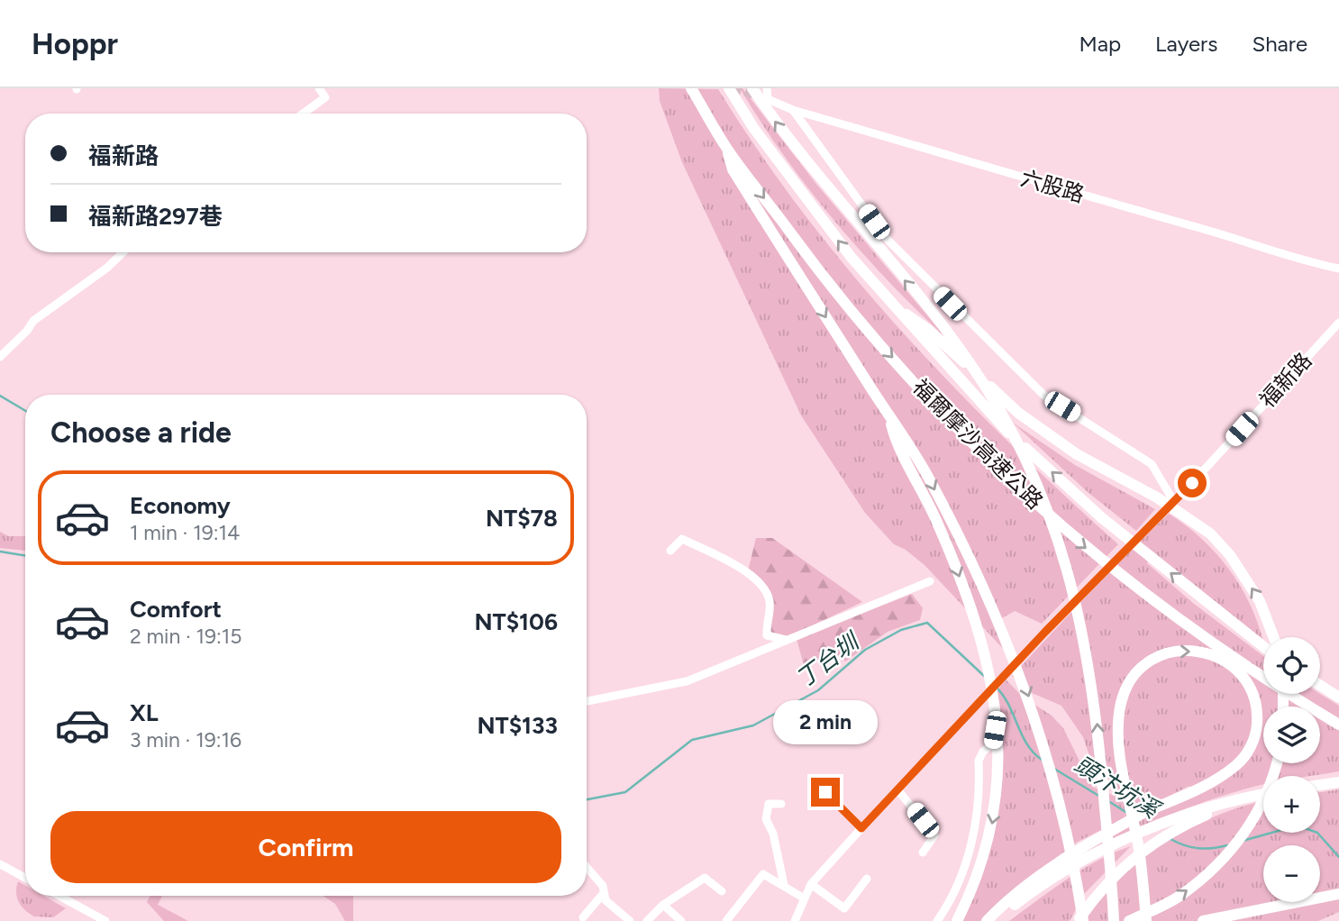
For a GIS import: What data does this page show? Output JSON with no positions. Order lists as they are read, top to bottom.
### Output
{
  "streets": {
    "highway": ["福爾摩沙高速公路"],
    "street": ["六股路", "福新路"]
  },
  "water": ["丁台圳", "頭汴坑溪"],
  "page": {
    "header": "Hoppr",
    "nav": ["Map", "Layers", "Share"],
    "banner": ["福新路", "福新路297巷"],
    "heading": "Choose a ride",
    "list": [
      {
        "name": "Economy",
        "note": "1 min · 19:14",
        "value": "NT$78"
      },
      {
        "name": "Comfort",
        "note": "2 min · 19:15",
        "value": "NT$106"
      },
      {
        "name": "XL",
        "note": "3 min · 19:16",
        "value": "NT$133"
      }
    ],
    "map_buttons": ["+", "−"],
    "bubble": "2 min",
    "buttons": "Confirm"
  }
}
